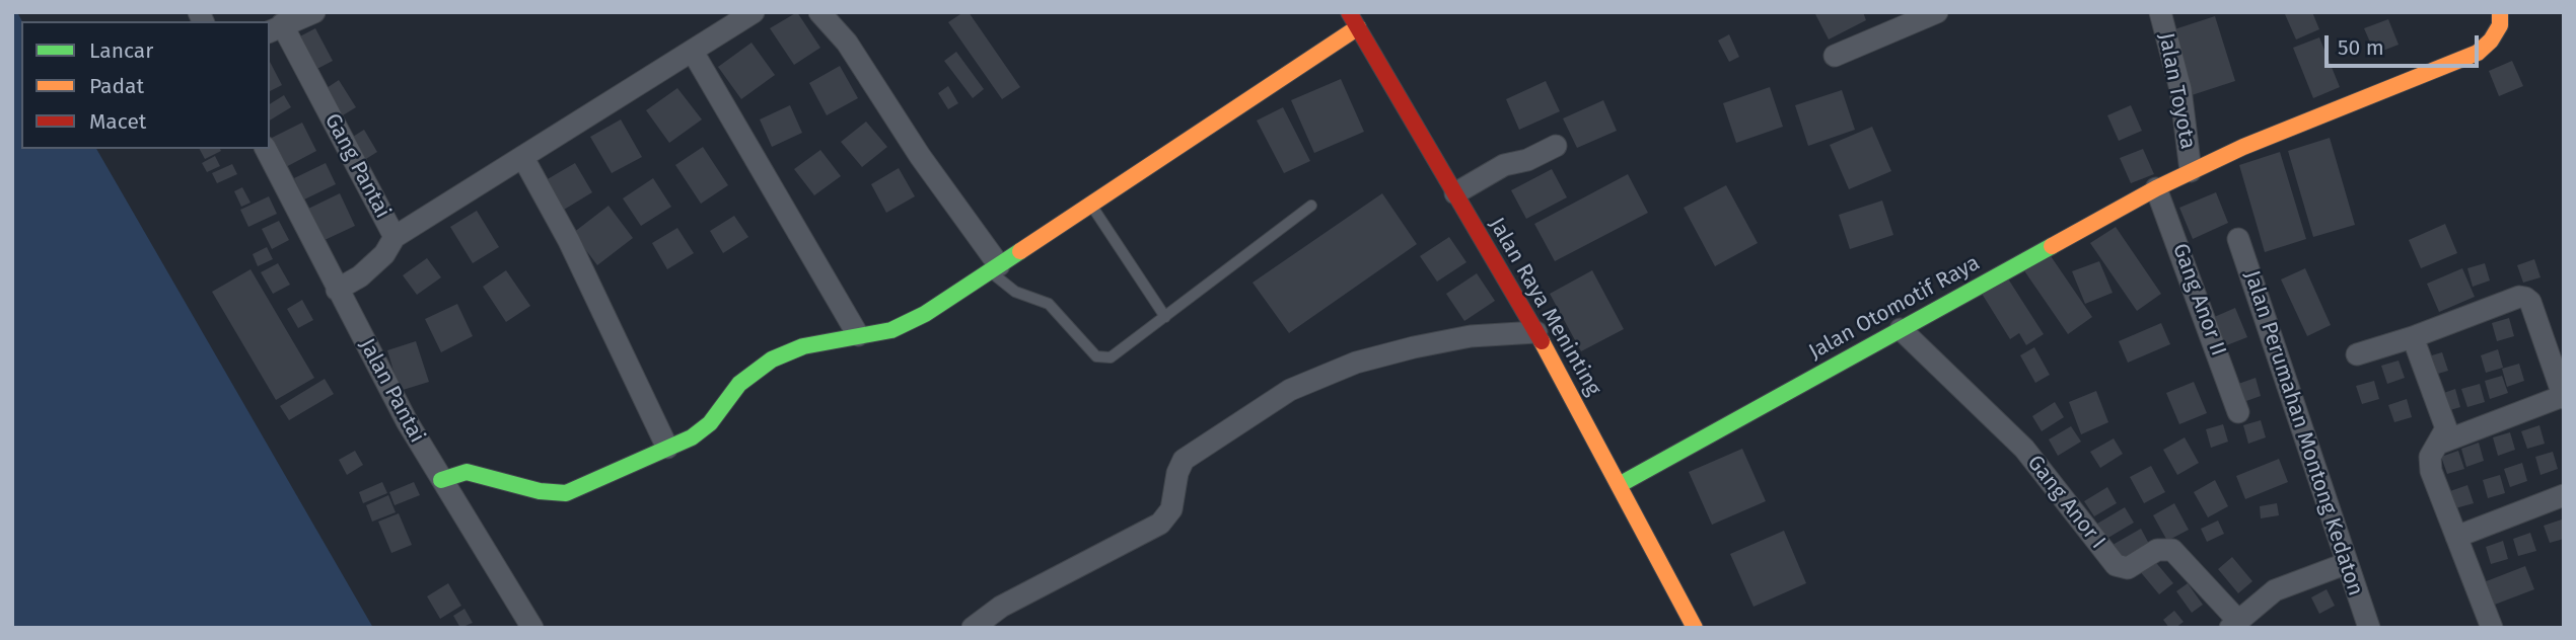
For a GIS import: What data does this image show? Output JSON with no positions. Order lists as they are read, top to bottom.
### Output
{
  "streets": {
    "main road": ["Jalan Raya Meninting", "Jalan Otomotif Raya"],
    "street": [
      "Jalan Toyota",
      "Gang Pantai",
      "Gang Anor II",
      "Jalan Pantai",
      "Jalan Perumahan Montong Kedaton",
      "Gang Anor I"
    ]
  },
  "crossings": [
    ["Jalan Toyota", "Jalan Otomotif Raya"],
    ["Gang Pantai", "Jalan Pantai"],
    ["Gang Anor II", "Jalan Otomotif Raya"],
    ["Jalan Raya Meninting", "Jalan Otomotif Raya"],
    ["Jalan Otomotif Raya", "Gang Anor I"]
  ],
  "legend": ["Lancar", "Padat", "Macet"],
  "scale_bar": "50 m"
}
